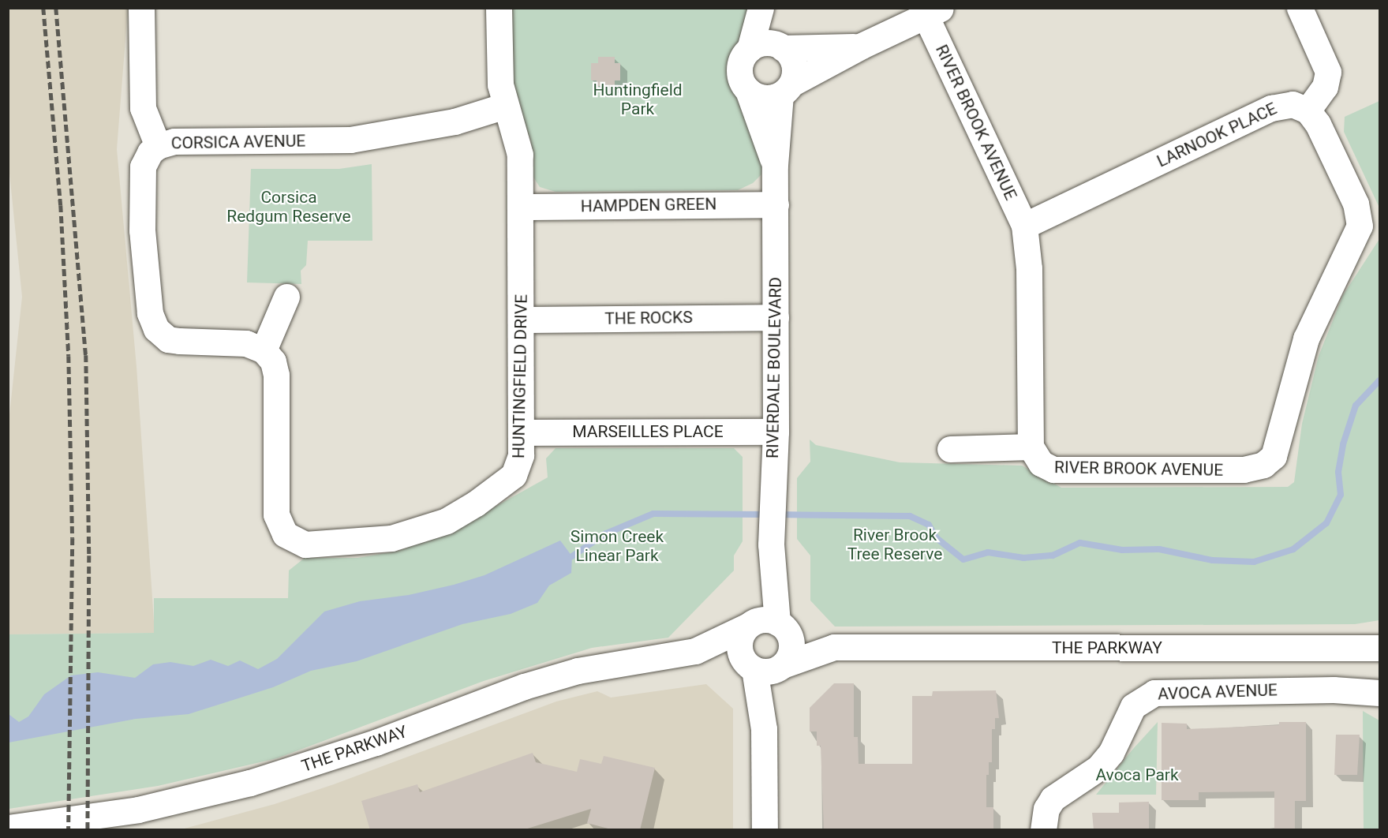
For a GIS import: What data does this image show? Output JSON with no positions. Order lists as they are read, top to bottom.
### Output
{
  "streets": {
    "street": [
      "RIVER BROOK AVENUE",
      "LARNOOK PLACE",
      "CORSICA AVENUE",
      "HAMPDEN GREEN",
      "THE ROCKS",
      "RIVERDALE BOULEVARD",
      "HUNTINGFIELD DRIVE",
      "MARSEILLES PLACE",
      "THE PARKWAY",
      "AVOCA AVENUE"
    ]
  },
  "crossings": [
    ["RIVER BROOK AVENUE", "LARNOOK PLACE"],
    ["CORSICA AVENUE", "HUNTINGFIELD DRIVE"],
    ["HAMPDEN GREEN", "RIVERDALE BOULEVARD"],
    ["HAMPDEN GREEN", "HUNTINGFIELD DRIVE"],
    ["THE ROCKS", "RIVERDALE BOULEVARD"],
    ["THE ROCKS", "HUNTINGFIELD DRIVE"],
    ["RIVERDALE BOULEVARD", "MARSEILLES PLACE"],
    ["RIVERDALE BOULEVARD", "THE PARKWAY"],
    ["HUNTINGFIELD DRIVE", "MARSEILLES PLACE"]
  ],
  "parks": [
    "Huntingfield Park",
    "Corsica Redgum Reserve",
    "River Brook Tree Reserve",
    "Simon Creek Linear Park",
    "Avoca Park"
  ]
}
